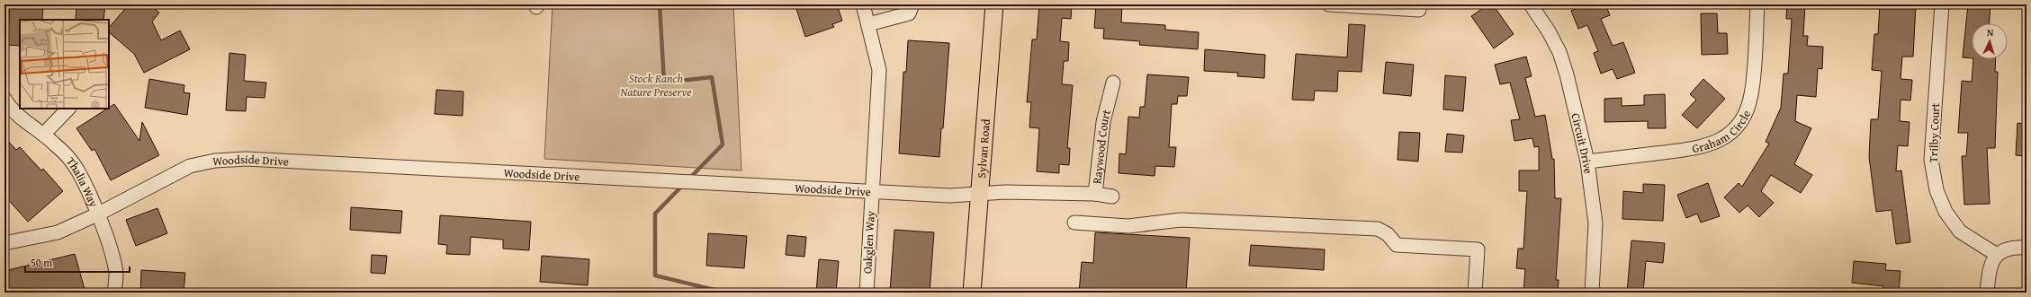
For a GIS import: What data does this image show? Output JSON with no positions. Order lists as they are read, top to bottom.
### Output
{
  "streets": {
    "main road": ["Sylvan Road"],
    "street": [
      "Graham Circle",
      "Trilby Court",
      "Circuit Drive",
      "Raywood Court",
      "Woodside Drive",
      "Thalia Way",
      "Oakglen Way"
    ]
  },
  "crossings": [
    ["Graham Circle", "Circuit Drive"],
    ["Raywood Court", "Woodside Drive"],
    ["Sylvan Road", "Woodside Drive"],
    ["Woodside Drive", "Thalia Way"],
    ["Woodside Drive", "Oakglen Way"]
  ],
  "parks": ["Stock Ranch Nature Preserve"],
  "scale_bar": "50 m",
  "north": "top"
}
